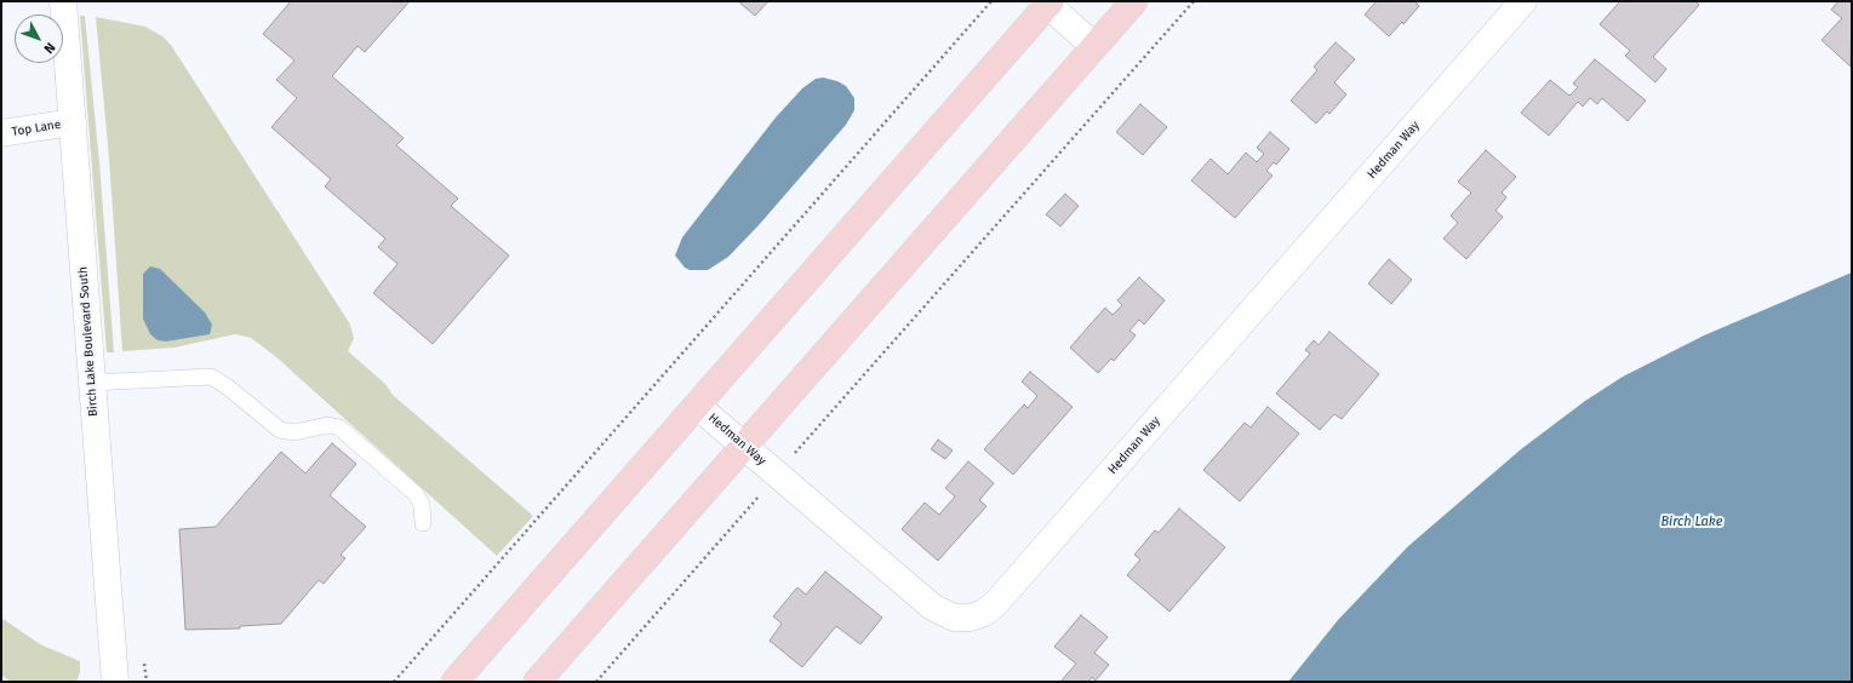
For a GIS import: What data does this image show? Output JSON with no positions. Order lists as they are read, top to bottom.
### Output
{
  "streets": {
    "street": ["Top Lane", "Hedman Way", "Birch Lake Boulevard South"]
  },
  "crossings": [
    ["Top Lane", "Birch Lake Boulevard South"]
  ],
  "water": ["Birch Lake"],
  "north": "bottom right"
}
